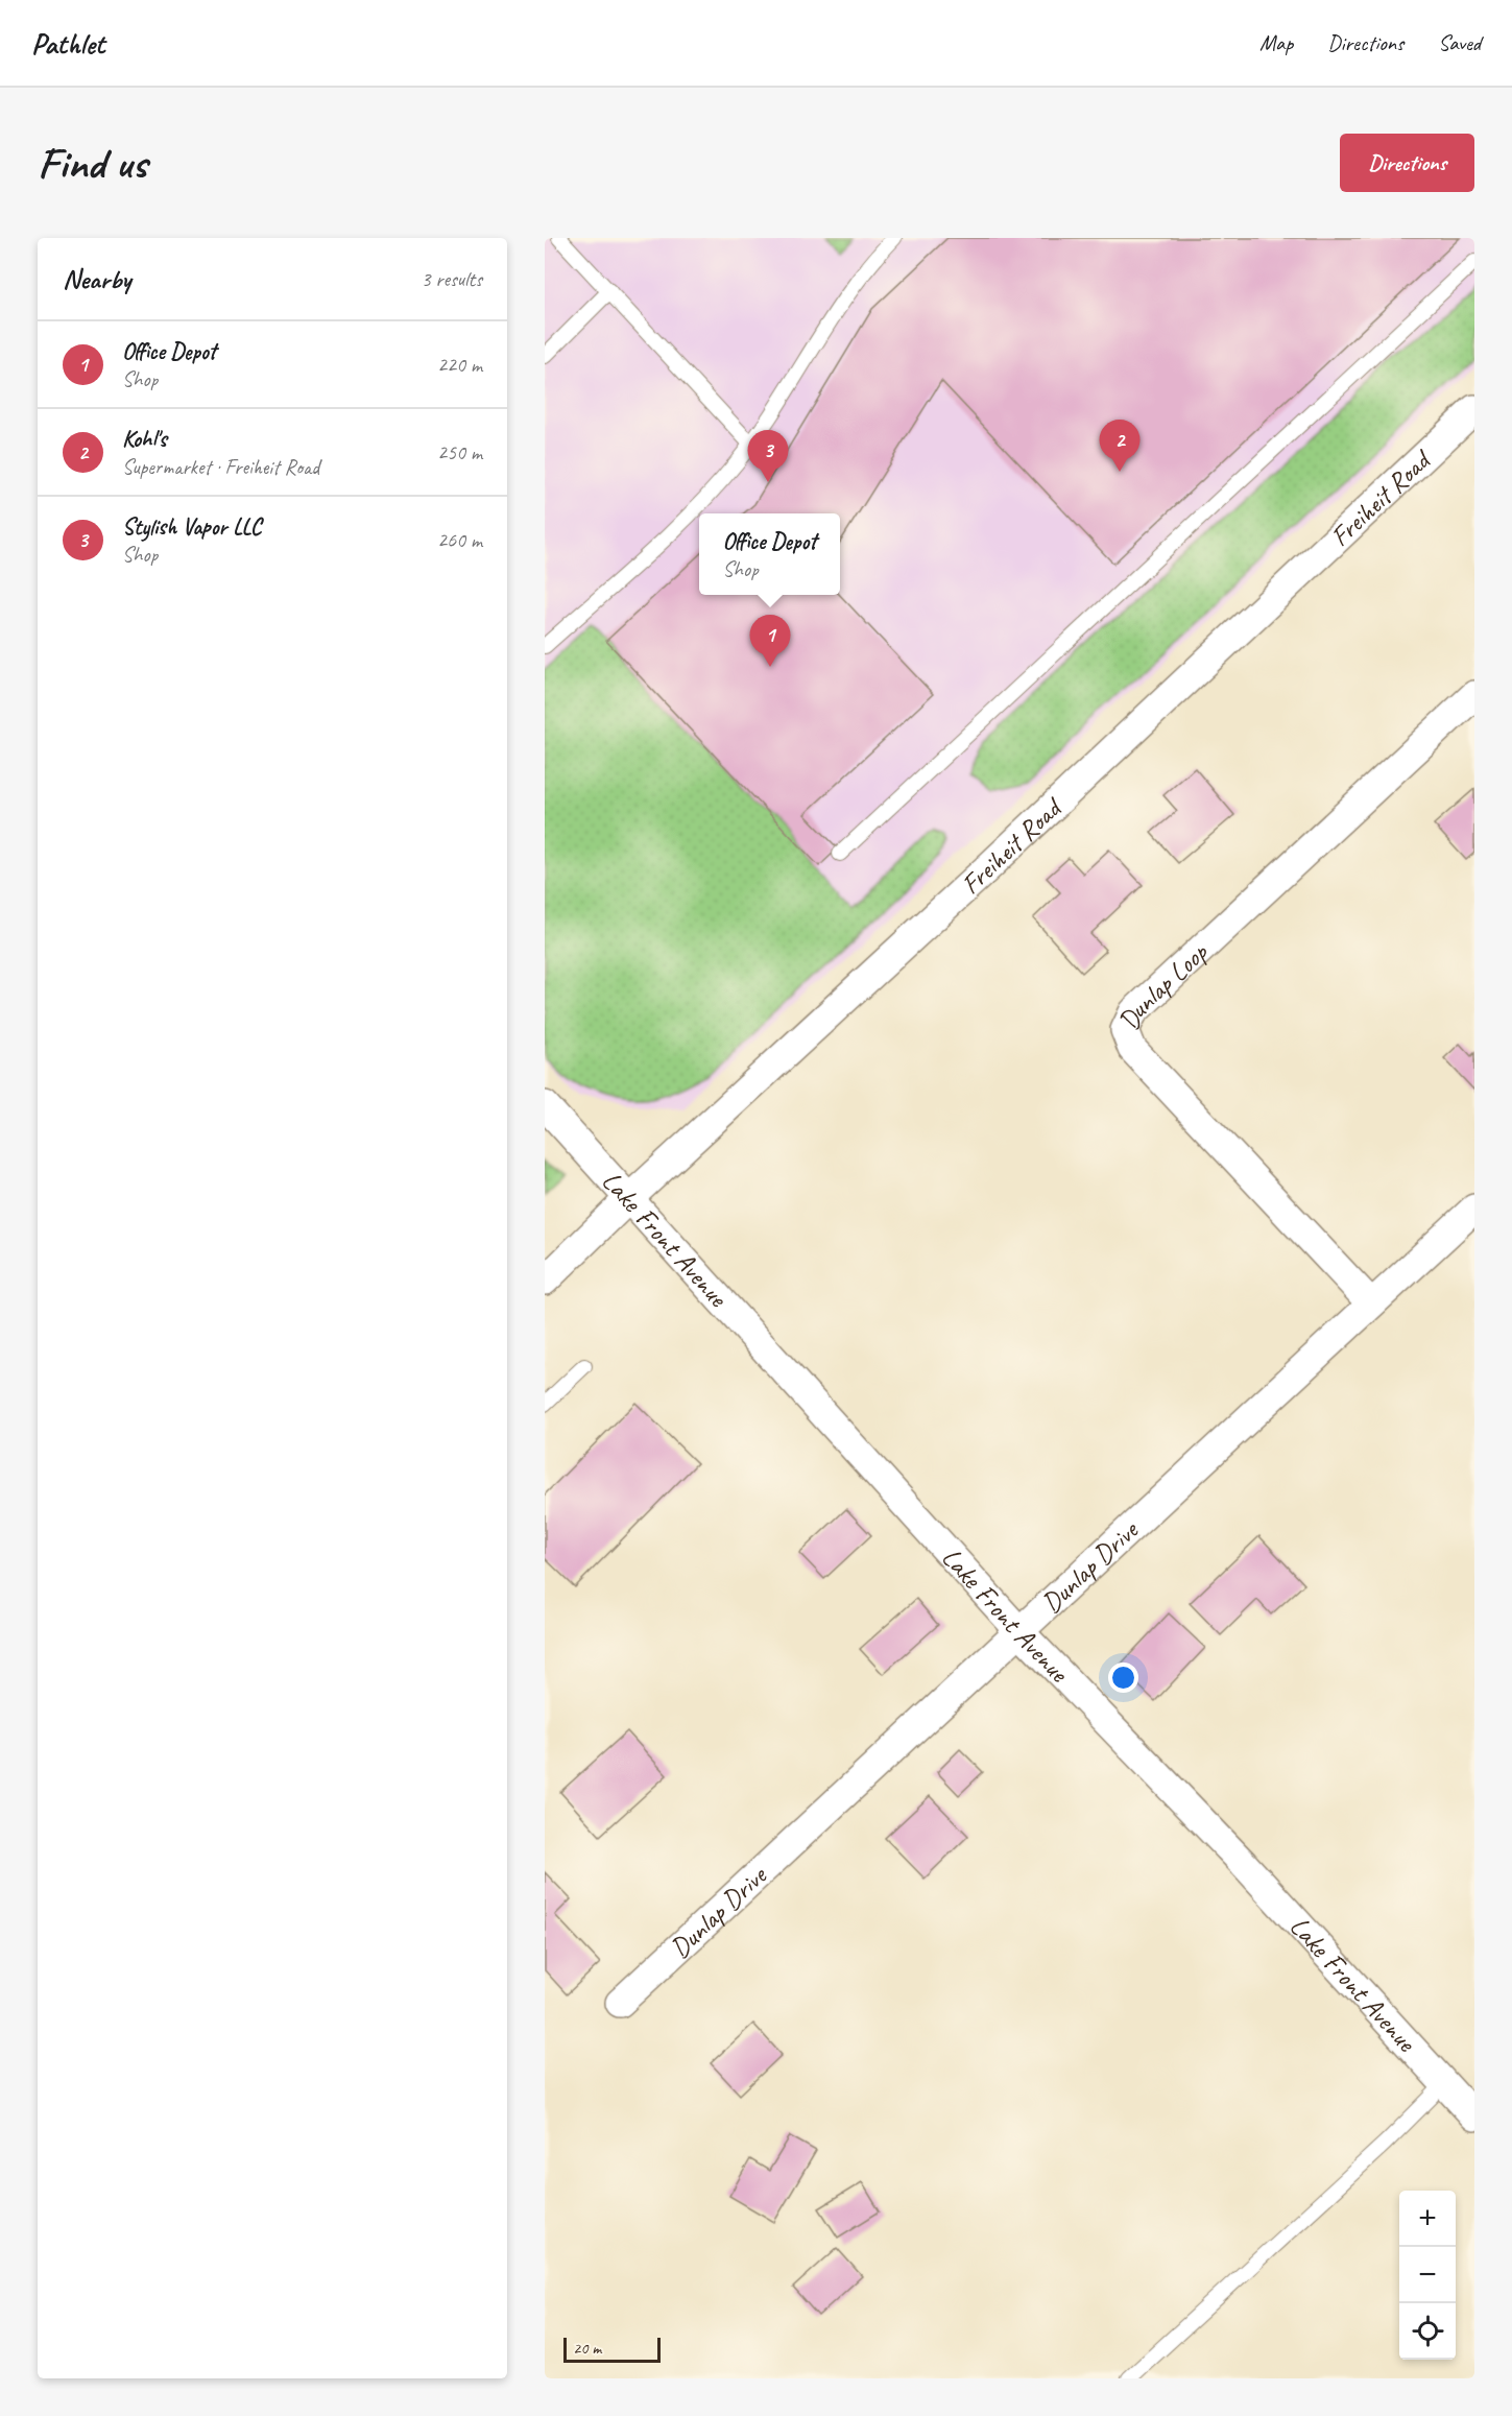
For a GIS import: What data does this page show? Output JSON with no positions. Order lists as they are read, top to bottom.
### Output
{
  "streets": {
    "street": [
      "Freiheit Road",
      "Dunlap Loop",
      "Lake Front Avenue",
      "Dunlap Drive"
    ]
  },
  "crossings": [
    ["Freiheit Road", "Lake Front Avenue"],
    ["Dunlap Loop", "Dunlap Drive"],
    ["Lake Front Avenue", "Dunlap Drive"]
  ],
  "scale_bar": "20 m",
  "page": {
    "header": "Pathlet",
    "nav": ["Map", "Directions", "Saved"],
    "buttons": "Directions",
    "title": "Find us",
    "heading": ["Nearby", "3 results"],
    "list": [
      {
        "mark": "1",
        "name": "Office Depot",
        "note": "Shop",
        "value": "220 m"
      },
      {
        "mark": "2",
        "name": "Kohl's",
        "note": "Supermarket · Freiheit Road",
        "value": "250 m"
      },
      {
        "mark": "3",
        "name": "Stylish Vapor LLC",
        "note": "Shop",
        "value": "260 m"
      }
    ],
    "pins": ["2", "3", "1"],
    "popup": ["Office Depot", "Shop"],
    "map_buttons": ["+", "−"],
    "scale": "20 m"
  }
}
